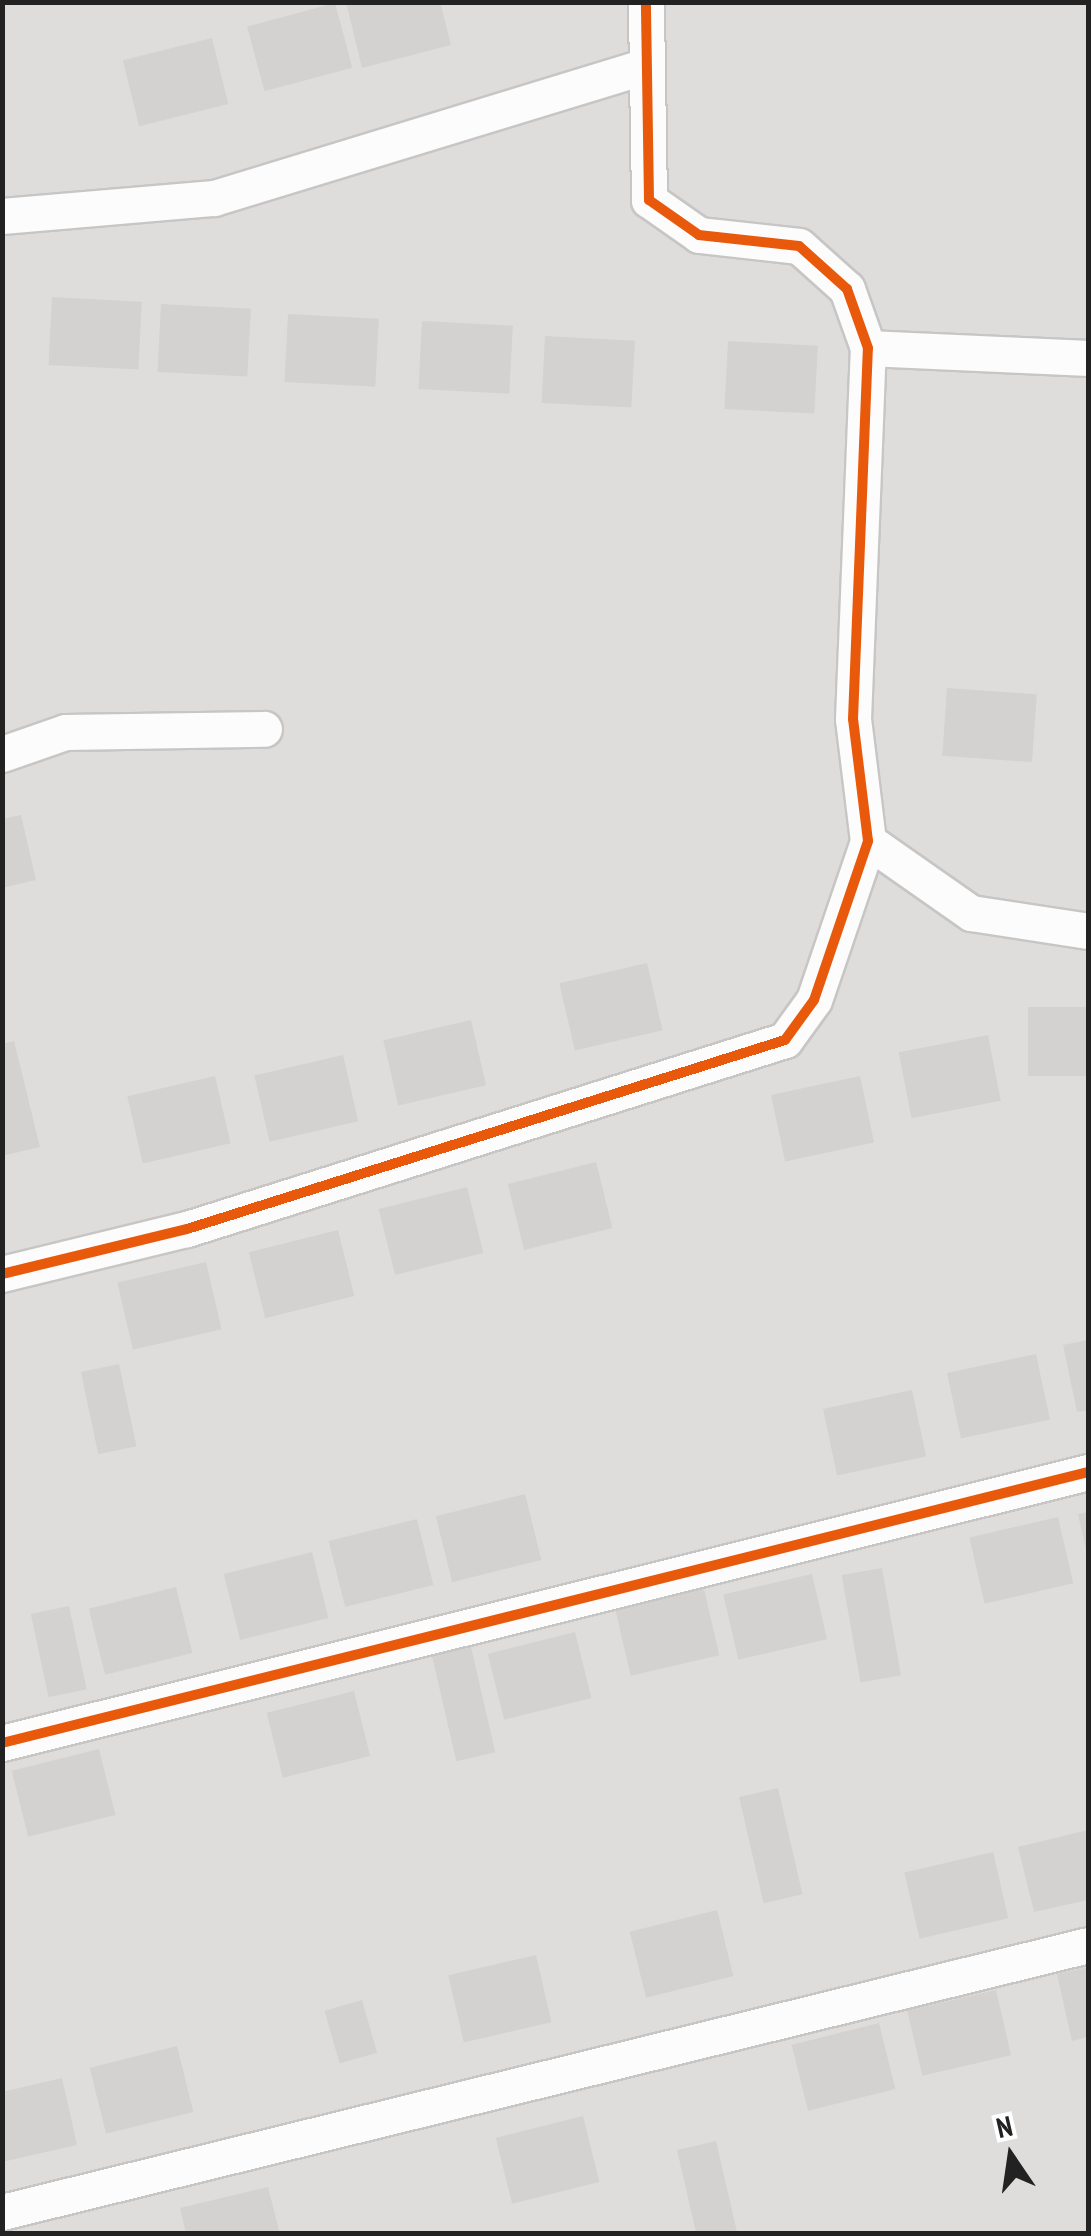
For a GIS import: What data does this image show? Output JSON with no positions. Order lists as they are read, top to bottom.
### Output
{
  "north": "top"
}
